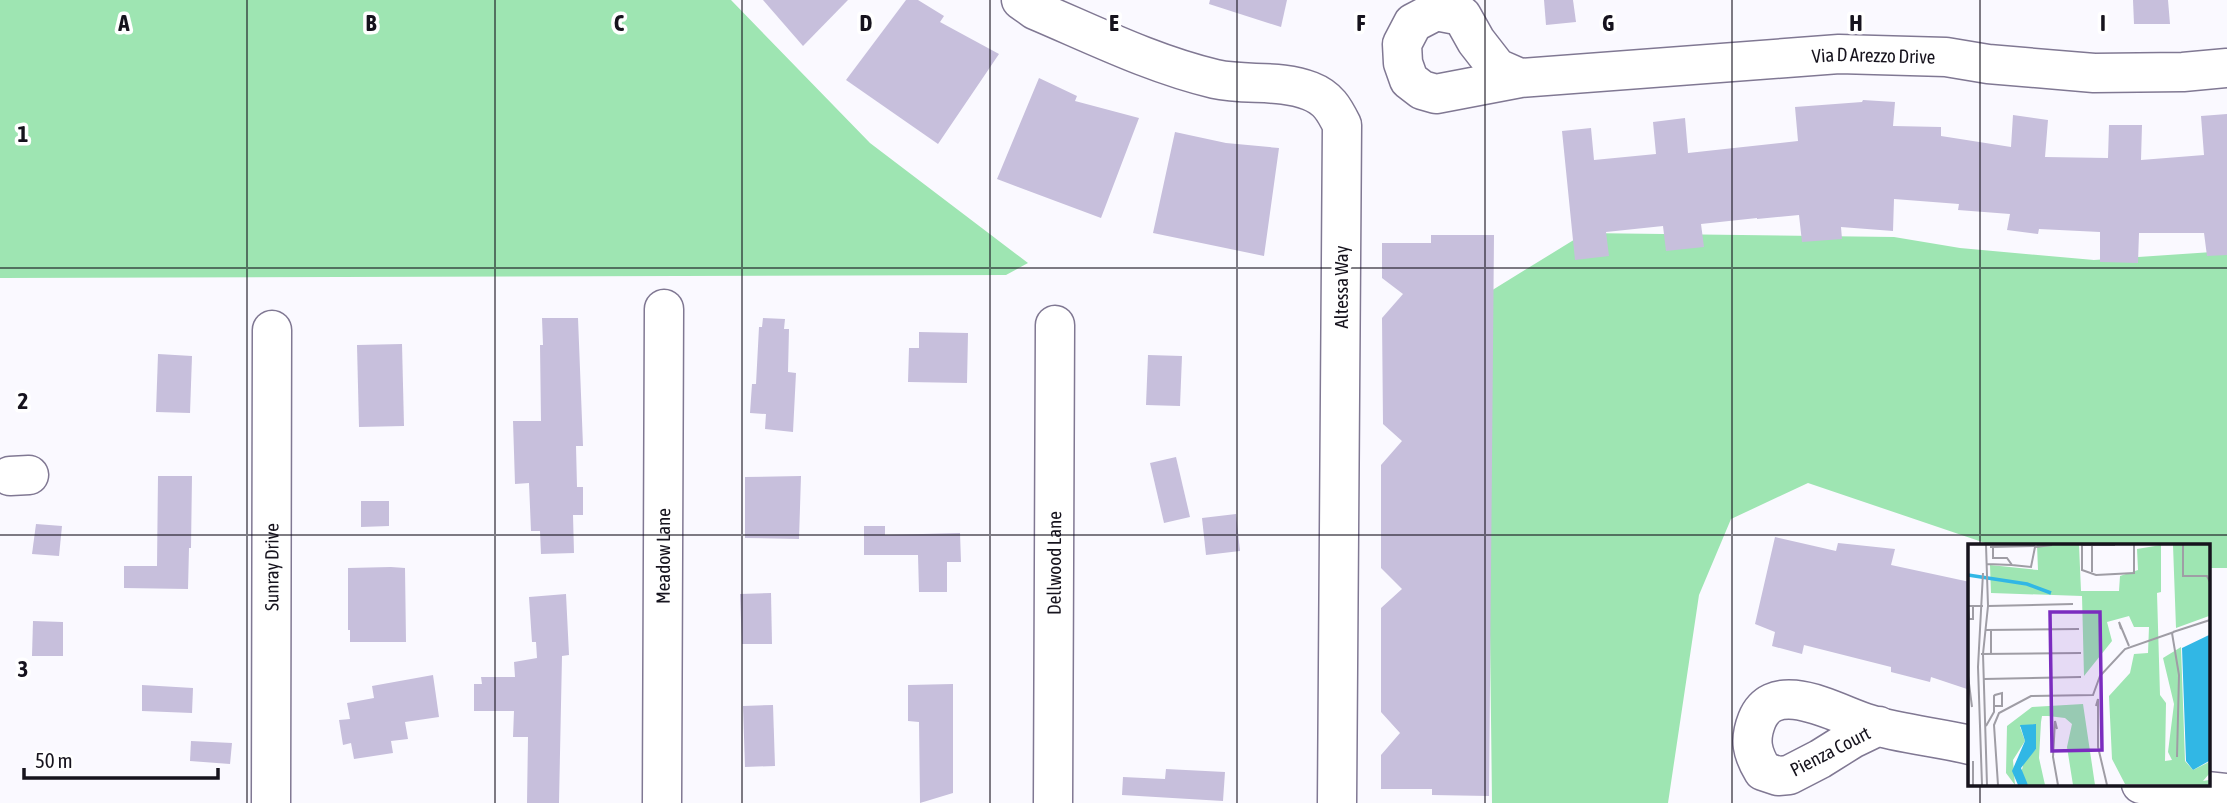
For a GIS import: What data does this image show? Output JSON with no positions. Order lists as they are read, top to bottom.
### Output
{
  "streets": {
    "street": [
      "Via D Arezzo Drive",
      "Altessa Way",
      "Meadow Lane",
      "Dellwood Lane",
      "Sunray Drive",
      "Pienza Court"
    ]
  },
  "scale_bar": "50 m",
  "grid": {
    "columns": [
      "A",
      "B",
      "C",
      "D",
      "E",
      "F",
      "G",
      "H",
      "I"
    ],
    "rows": ["1", "2", "3"]
  }
}
